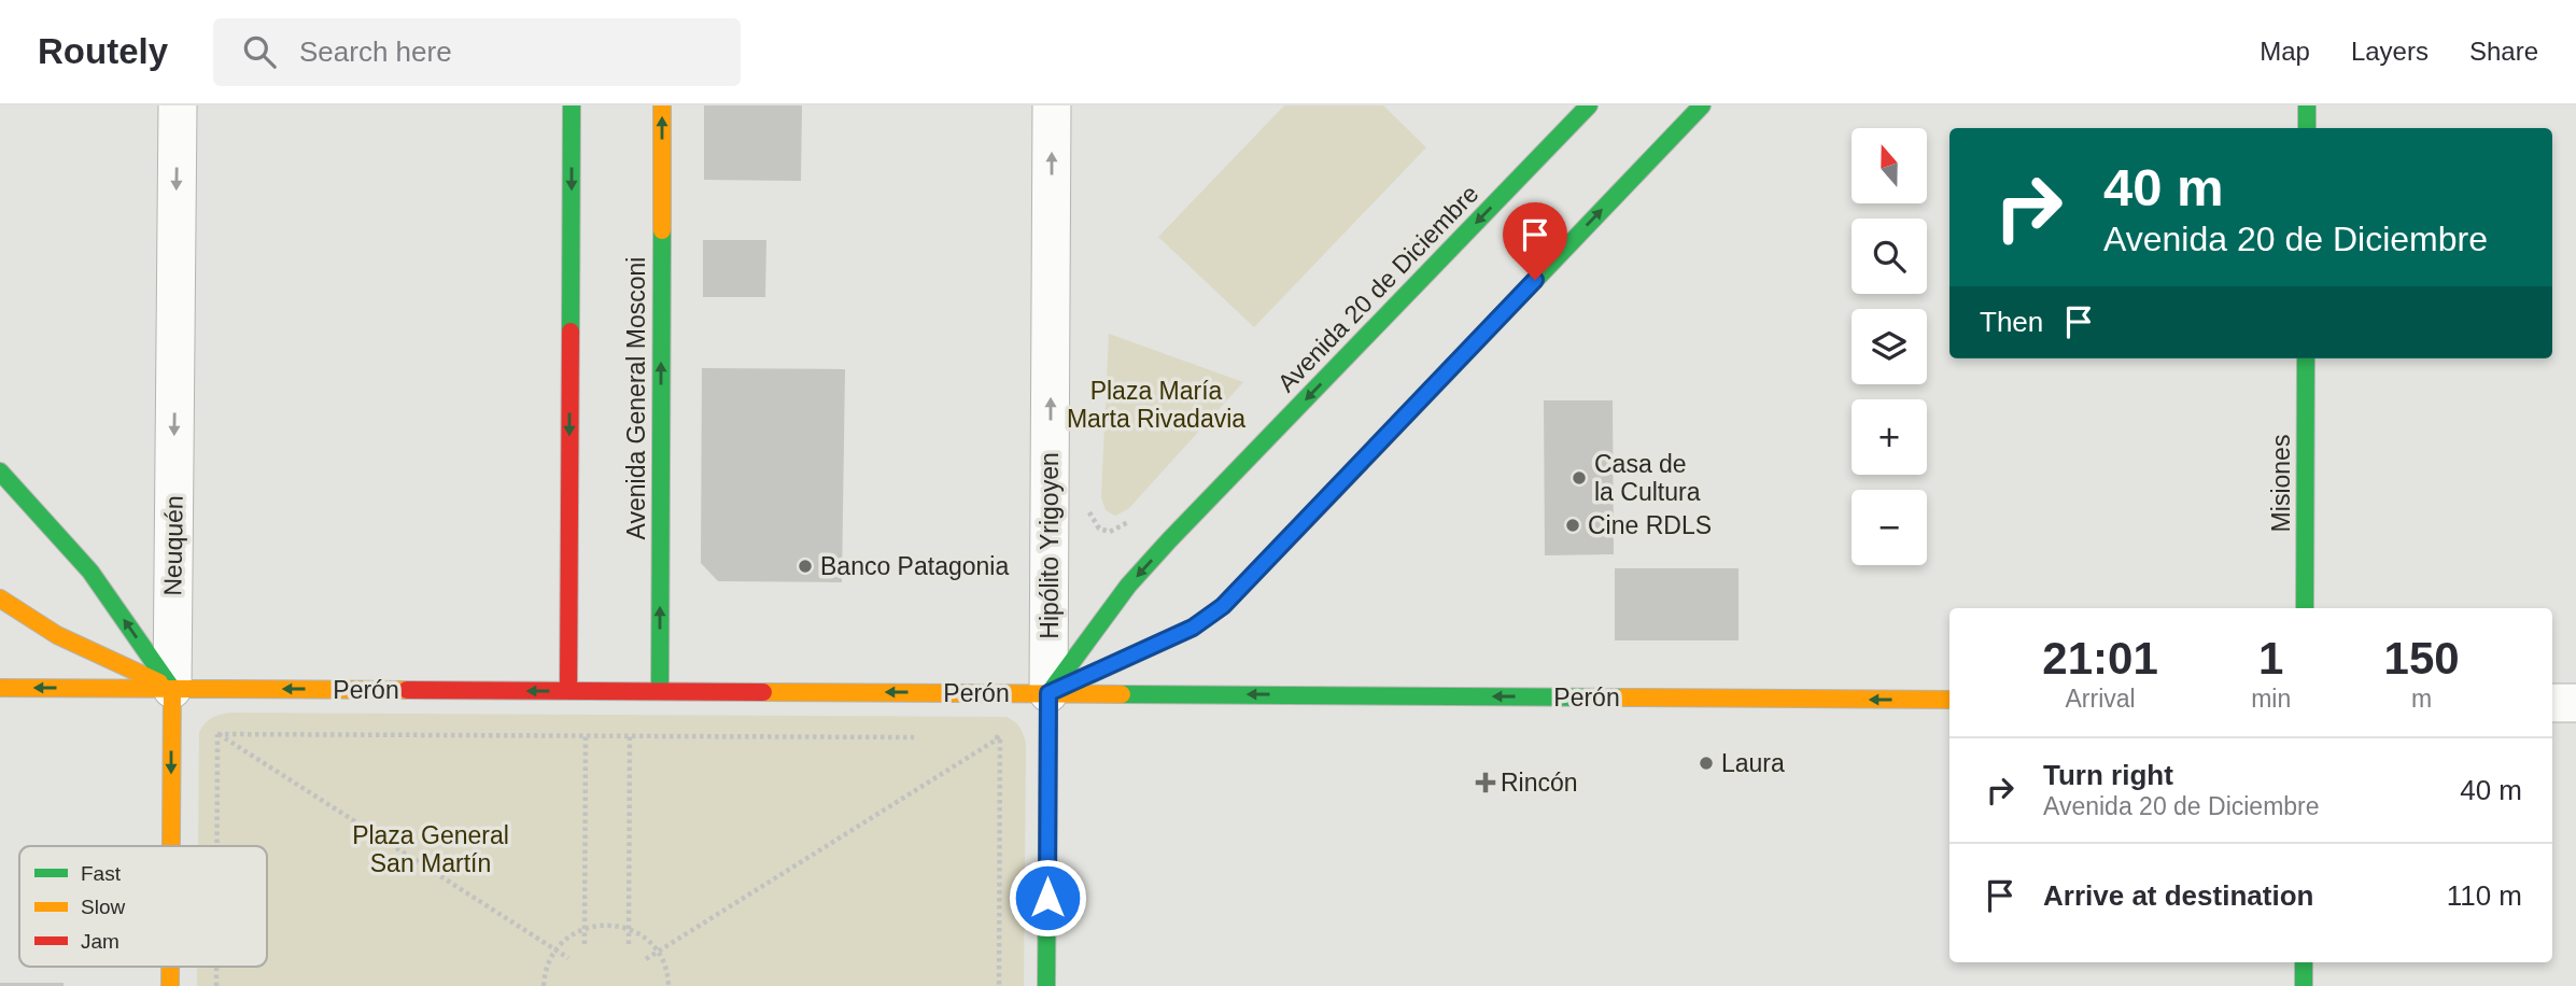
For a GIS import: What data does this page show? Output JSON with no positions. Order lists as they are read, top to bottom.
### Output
{
  "streets": {
    "street": [
      "Avenida 20 de Diciembre",
      "Avenida General Mosconi",
      "Misiones",
      "Neuquén",
      "Hipólito Yrigoyen",
      "Perón"
    ]
  },
  "crossings": [
    ["Avenida 20 de Diciembre", "Hipólito Yrigoyen"],
    ["Avenida 20 de Diciembre", "Perón"],
    ["Avenida General Mosconi", "Perón"],
    ["Neuquén", "Perón"],
    ["Hipólito Yrigoyen", "Perón"]
  ],
  "one_way": ["Neuquén", "Hipólito Yrigoyen", "Perón"],
  "parks": ["Plaza María Marta Rivadavia", "Plaza General San Martín"],
  "places": {
    "other": [
      "Casa de la Cultura",
      "Cine RDLS",
      "Banco Patagonia",
      "Laura"
    ],
    "health": ["Rincón"]
  },
  "legend": ["Fast", "Slow", "Jam"],
  "north": "top",
  "page": {
    "header": "Routely",
    "search": "Search here",
    "nav": ["Map", "Layers", "Share"],
    "map_buttons": ["+", "−"],
    "turn": ["40 m", "Avenida 20 de Diciembre"],
    "then": "Then",
    "eta": [
      "21:01",
      "Arrival",
      "1",
      "min",
      "150",
      "m"
    ],
    "list": [
      {
        "name": "Turn right",
        "note": "Avenida 20 de Diciembre",
        "value": "40 m"
      },
      {
        "name": "Arrive at destination",
        "value": "110 m"
      }
    ]
  }
}
